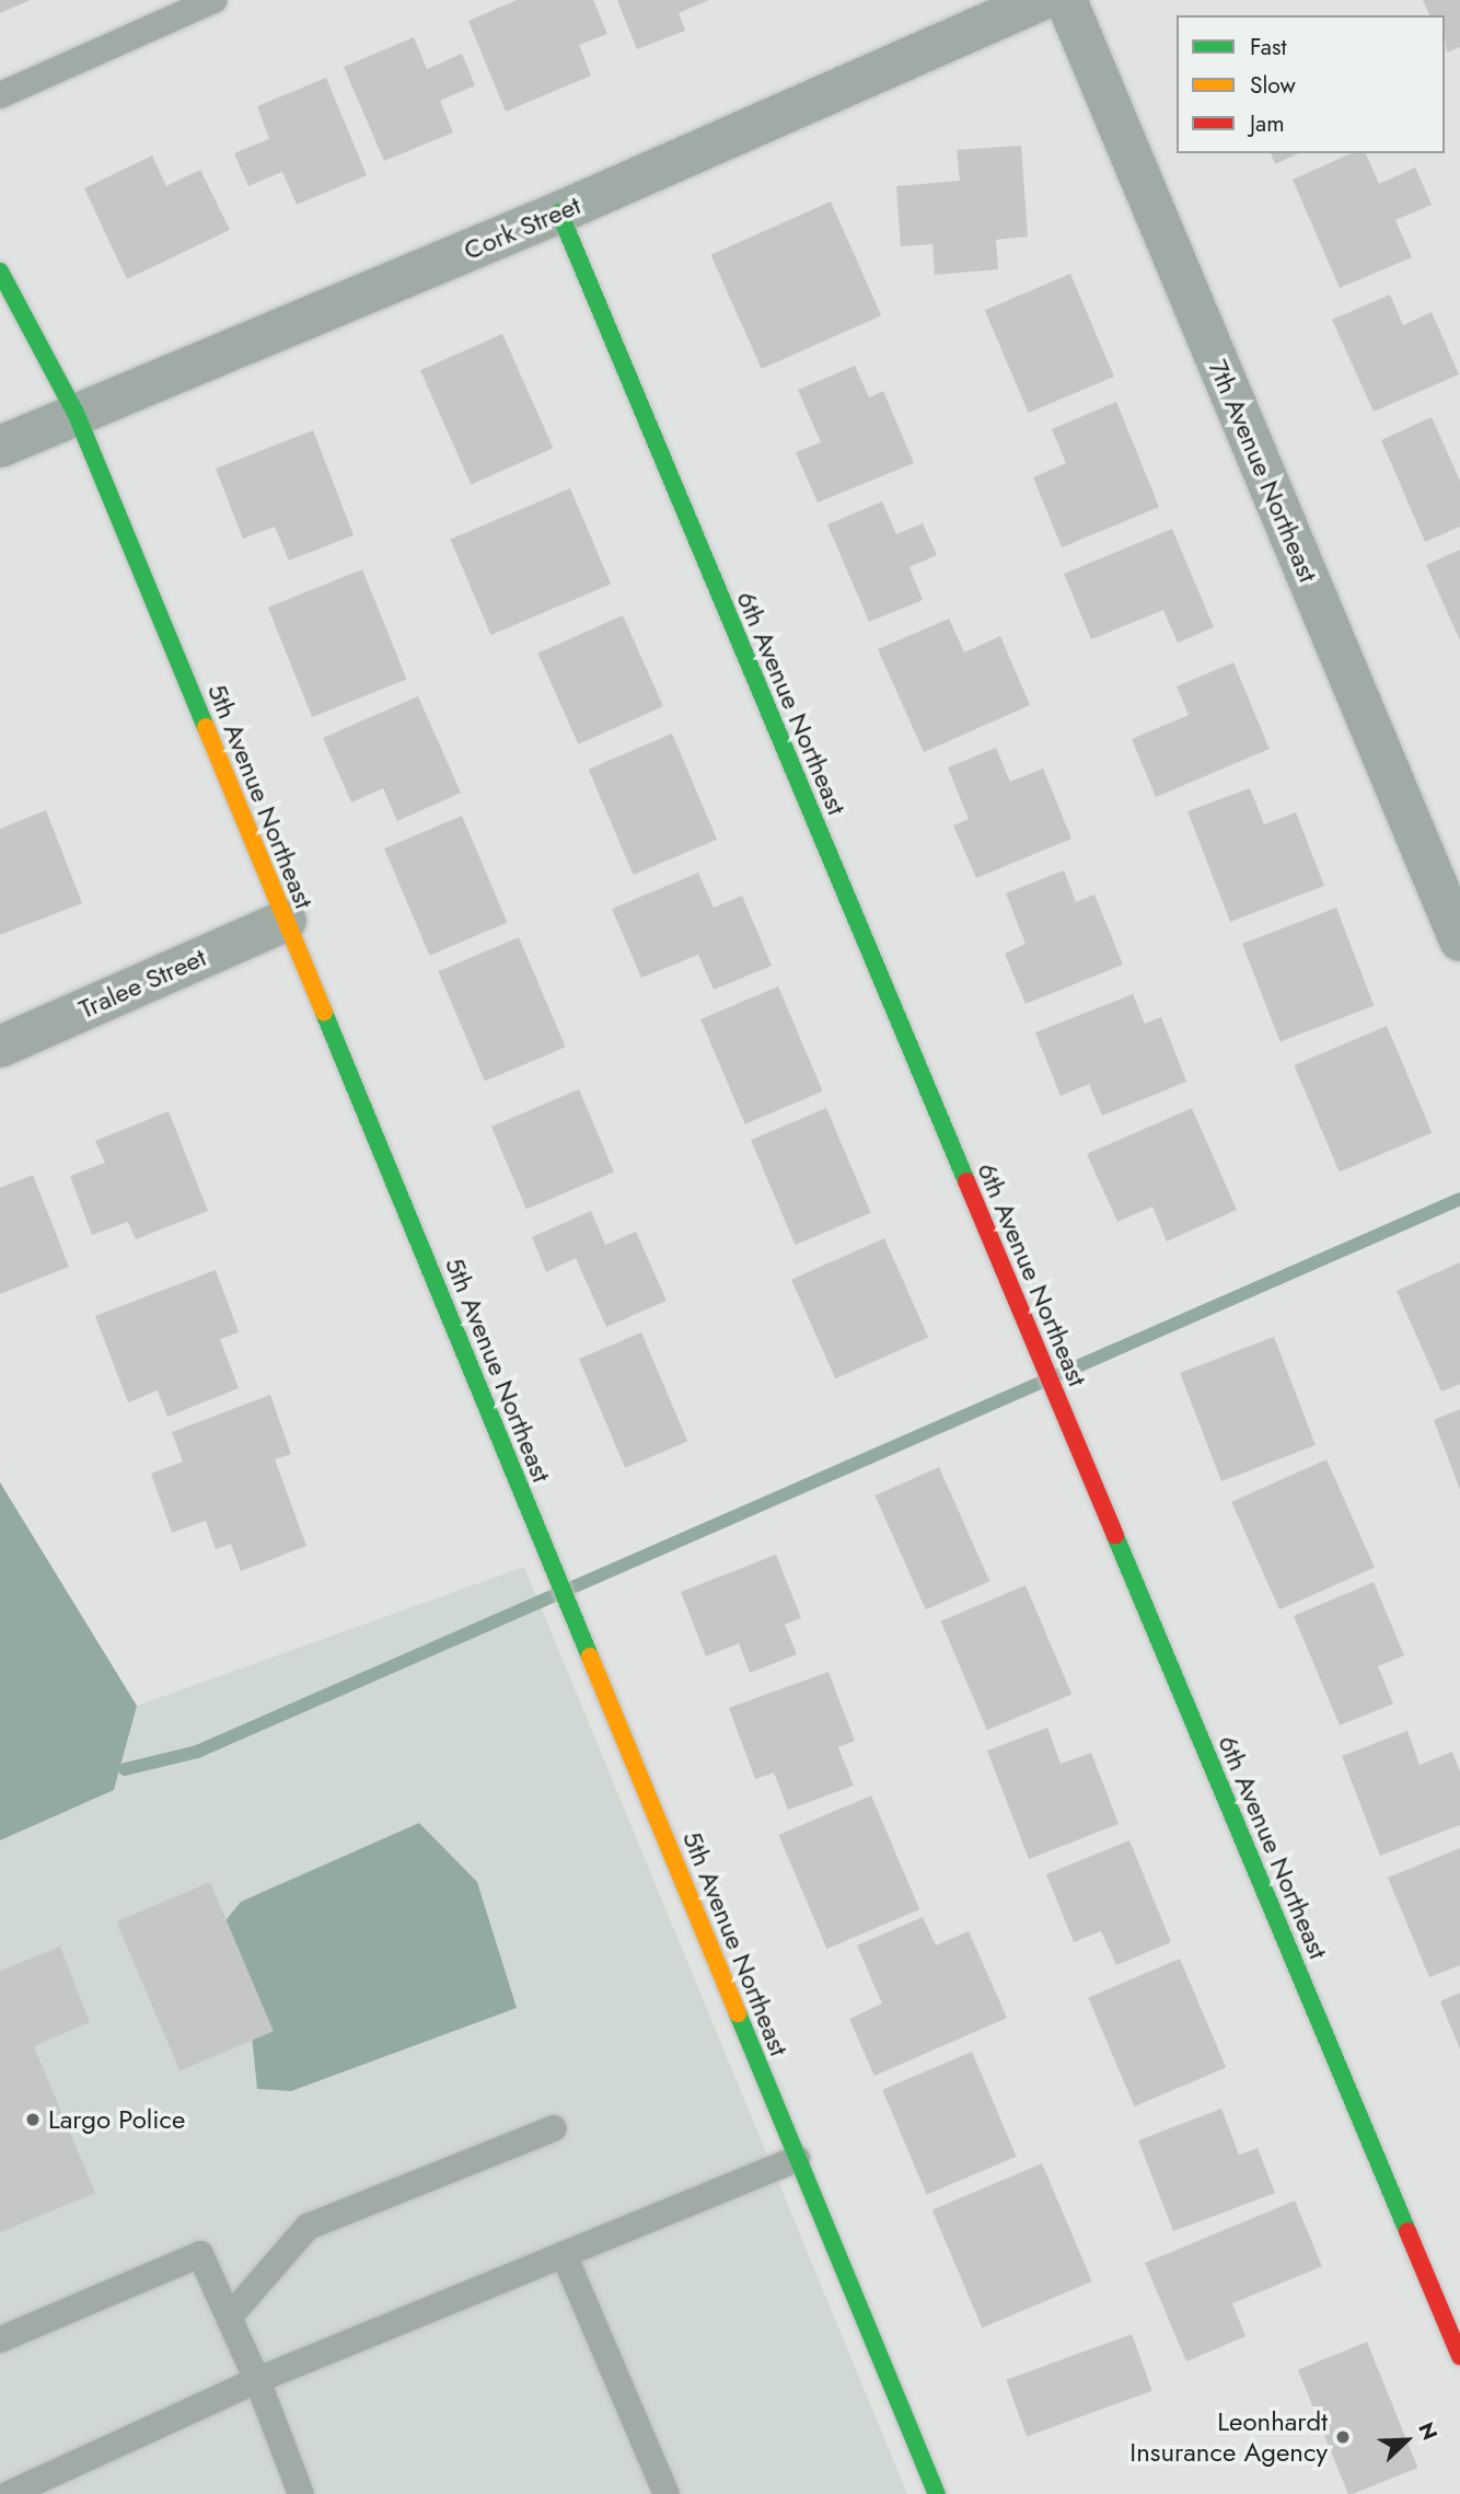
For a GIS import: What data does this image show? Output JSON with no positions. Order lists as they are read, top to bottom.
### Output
{
  "streets": {
    "street": [
      "Cork Street",
      "7th Avenue Northeast",
      "6th Avenue Northeast",
      "5th Avenue Northeast",
      "Tralee Street"
    ]
  },
  "crossings": [
    ["Cork Street", "6th Avenue Northeast"],
    ["Cork Street", "5th Avenue Northeast"],
    ["5th Avenue Northeast", "Tralee Street"]
  ],
  "places": ["Largo Police", "Leonhardt Insurance Agency"],
  "legend": ["Fast", "Slow", "Jam"],
  "north": "top right"
}
